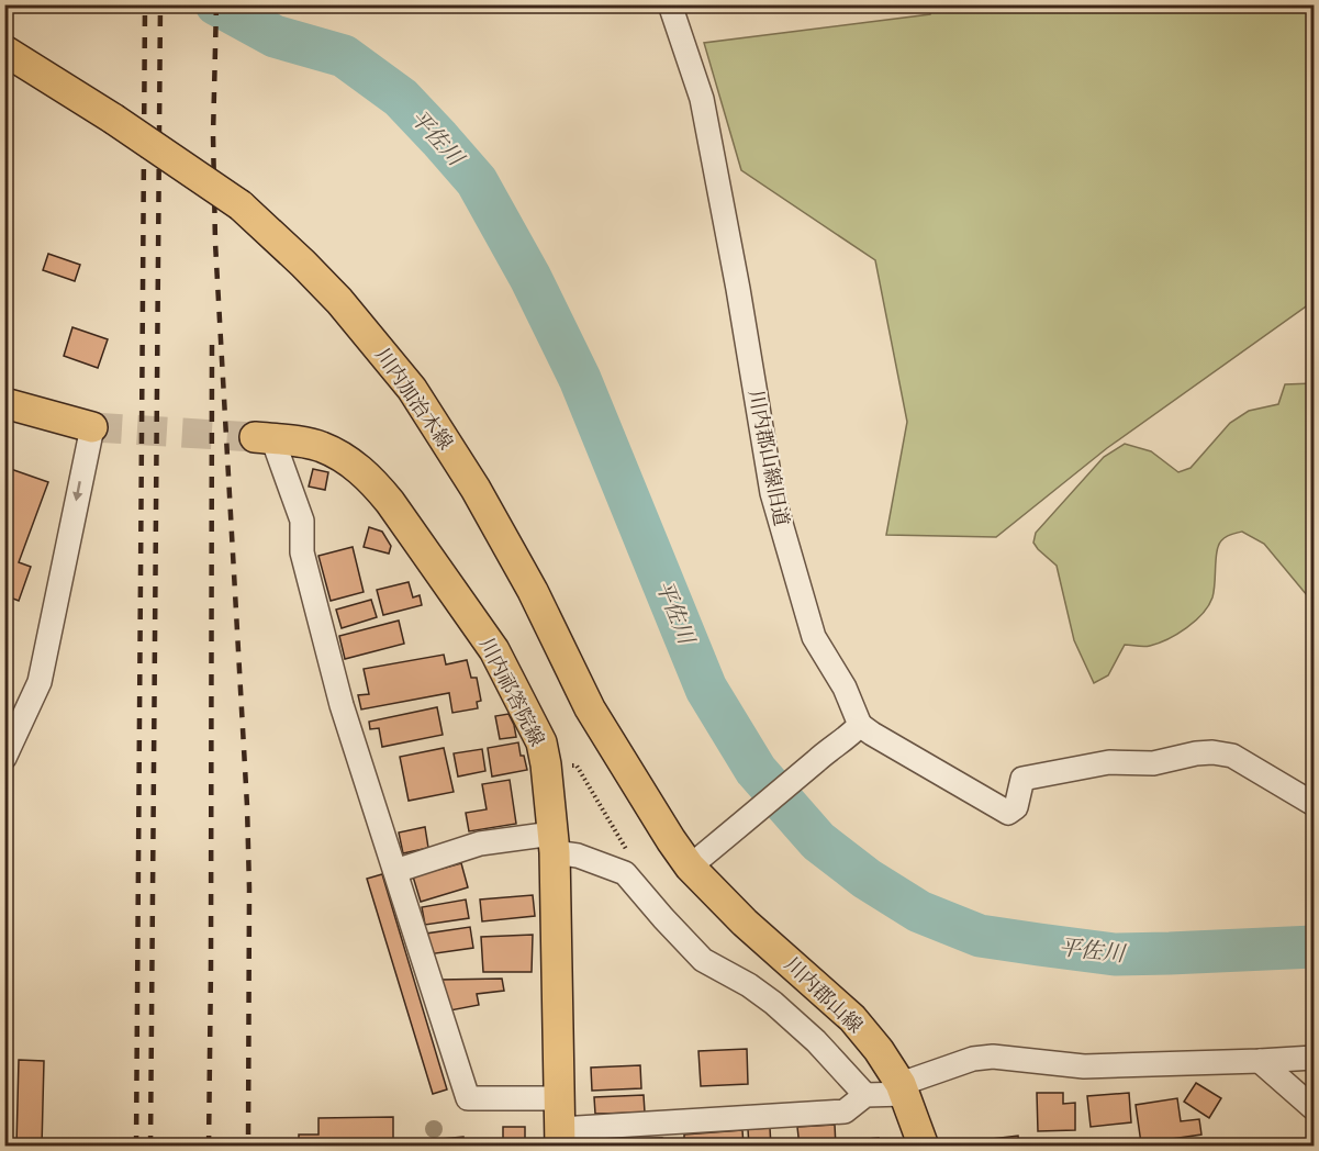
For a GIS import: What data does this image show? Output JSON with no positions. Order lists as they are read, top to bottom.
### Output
{
  "streets": {
    "main road": ["川内加治木線", "川内祁答院線", "川内郡山線"],
    "street": ["川内郡山線旧道"]
  },
  "crossings": [
    ["川内加治木線", "川内郡山線"]
  ],
  "water": ["平佐川"]
}
